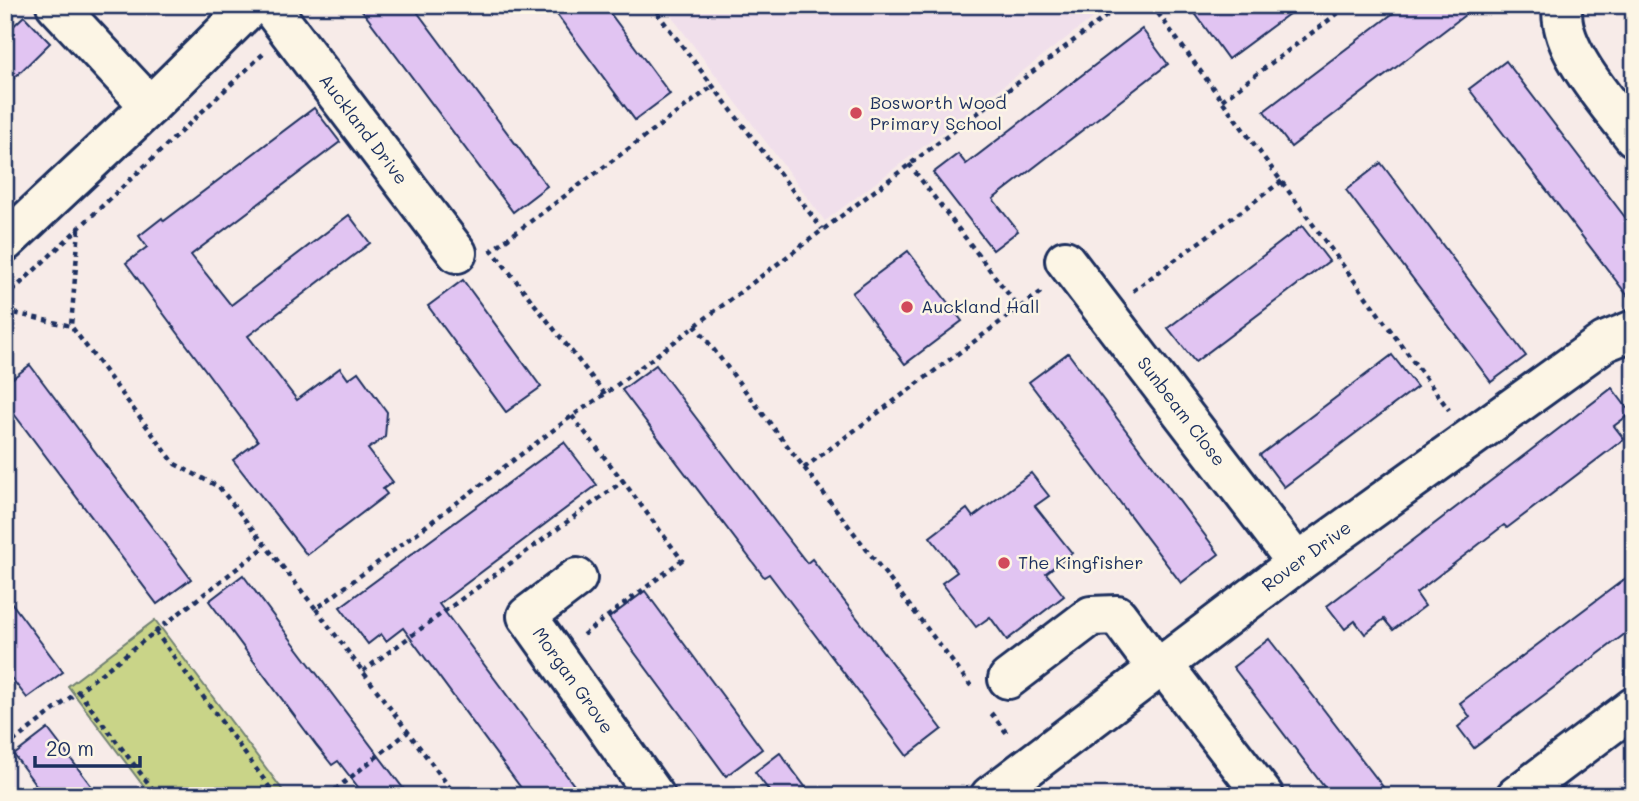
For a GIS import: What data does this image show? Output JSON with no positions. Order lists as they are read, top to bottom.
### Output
{
  "streets": {
    "street": [
      "Auckland Drive",
      "Sunbeam Close",
      "Rover Drive",
      "Morgan Grove"
    ]
  },
  "crossings": [
    ["Sunbeam Close", "Rover Drive"]
  ],
  "places": ["Bosworth Wood Primary School", "Auckland Hall", "The Kingfisher"],
  "scale_bar": "20 m"
}
